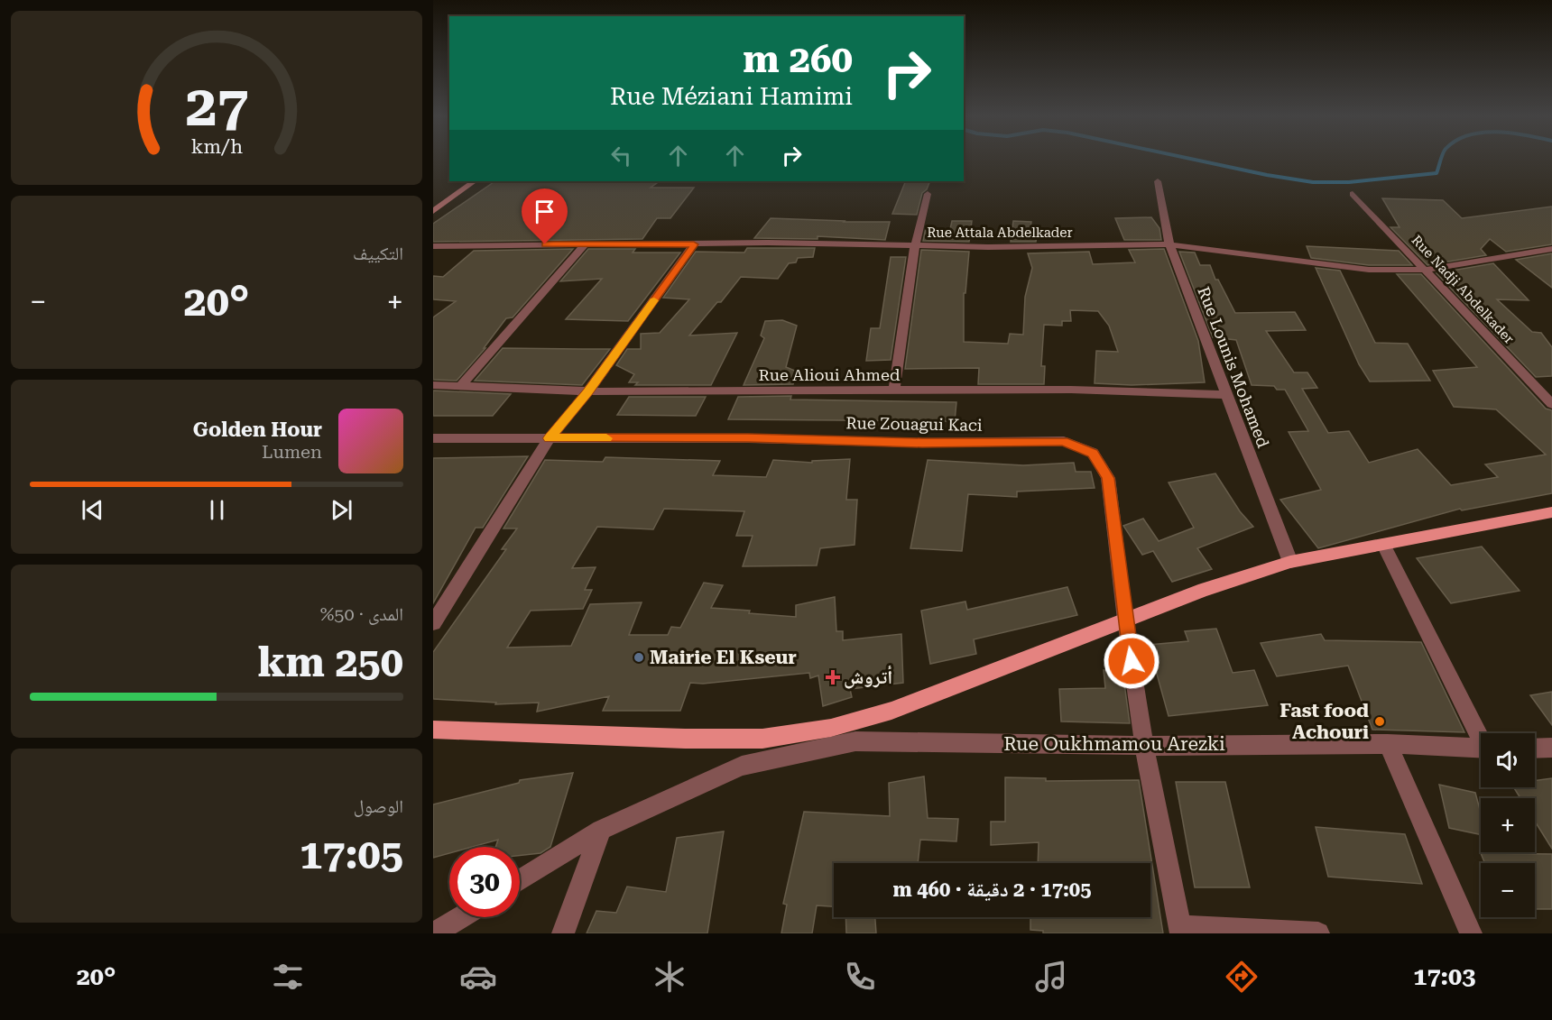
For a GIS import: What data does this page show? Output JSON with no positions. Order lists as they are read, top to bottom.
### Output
{
  "streets": {
    "street": [
      "Rue Attala Abdelkader",
      "Rue Nadji Abdelkader",
      "Rue Lounis Mohamed",
      "Rue Alioui Ahmed",
      "Rue Zouagui Kaci",
      "Rue Oukhmamou Arezki"
    ]
  },
  "crossings": [
    ["Rue Attala Abdelkader", "Rue Nadji Abdelkader"],
    ["Rue Attala Abdelkader", "Rue Lounis Mohamed"],
    ["Rue Lounis Mohamed", "Rue Alioui Ahmed"],
    ["Rue Zouagui Kaci", "Rue Oukhmamou Arezki"]
  ],
  "places": {
    "other": ["Mairie El Kseur", "Fast food Achouri"],
    "health": ["أتروش"]
  },
  "page": {
    "turn": ["260 m", "Rue Méziani Hamimi"],
    "tile": [
      "التكييف",
      ["المدى · 50%", "250 km"],
      ["الوصول", "17:05"]
    ],
    "heat": ["−", "20°", "+"],
    "song": ["Golden Hour", "Lumen"],
    "map_buttons": ["+", "−"],
    "limit": "30",
    "trip": "17:05 · 2 دقيقة · 460 m",
    "tabs": ["17:03", "20°"],
    "gauge": ["27", "km/h"]
  }
}
